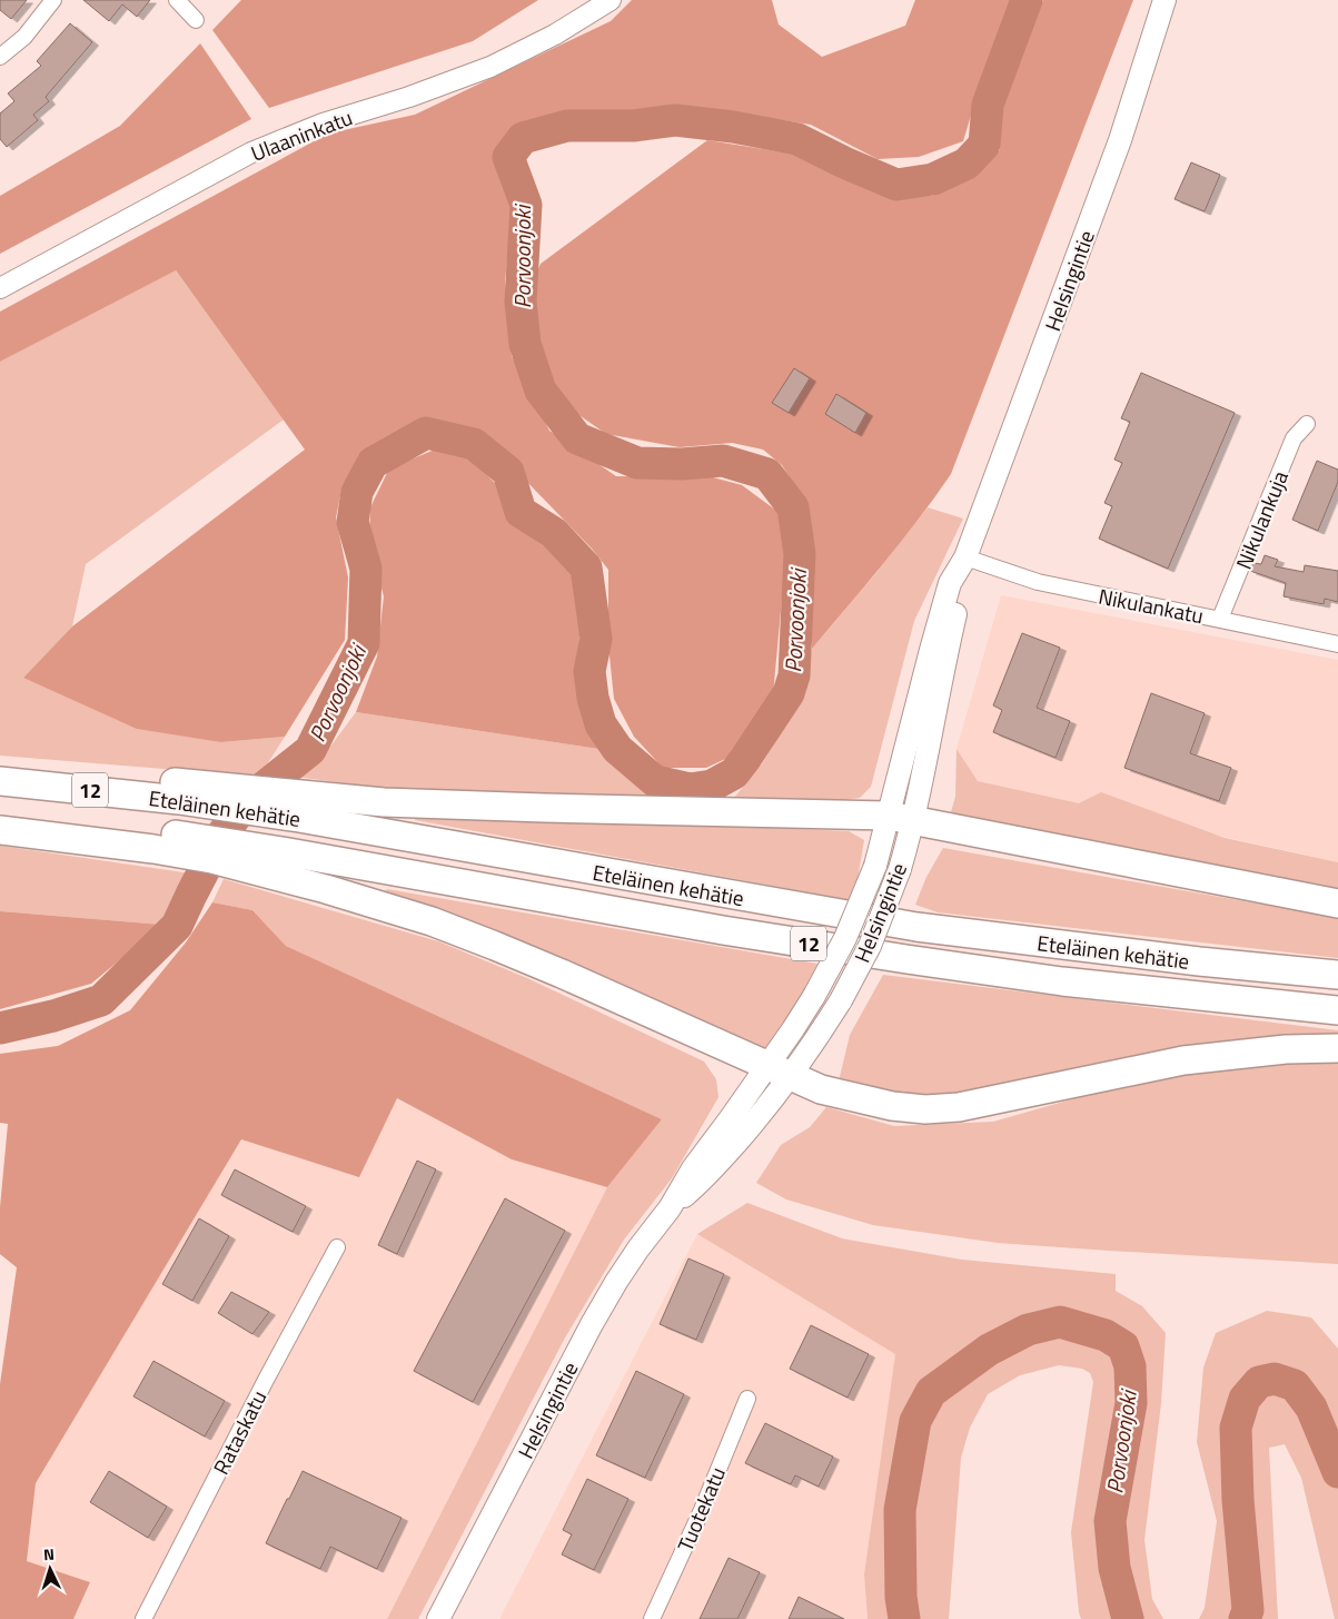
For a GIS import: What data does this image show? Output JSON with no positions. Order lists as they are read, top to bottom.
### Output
{
  "streets": {
    "highway": ["12", "Eteläinen kehätie"],
    "main road": ["Helsingintie"],
    "street": [
      "Ulaaninkatu",
      "Nikulankuja",
      "Nikulankatu",
      "Rataskatu",
      "Tuotekatu"
    ]
  },
  "crossings": [
    ["Helsingintie", "Nikulankatu"],
    ["Nikulankuja", "Nikulankatu"]
  ],
  "water": ["Porvoonjoki"],
  "north": "top"
}
